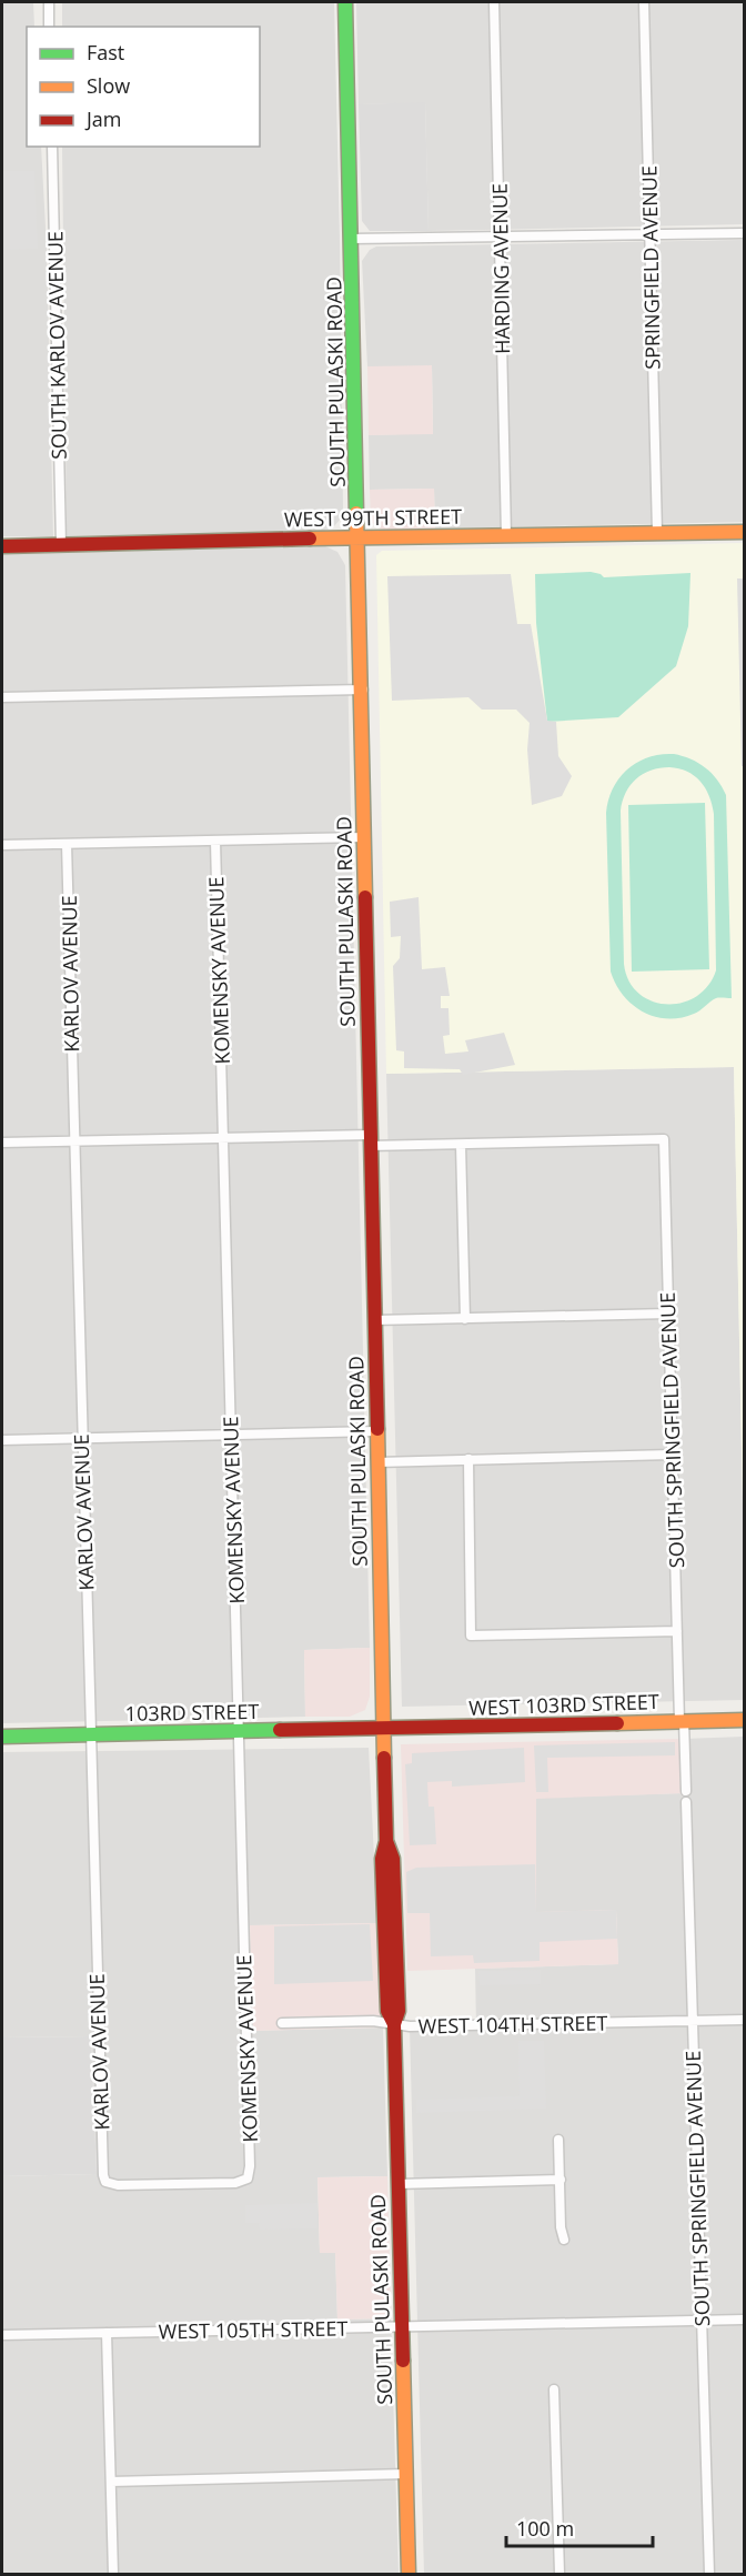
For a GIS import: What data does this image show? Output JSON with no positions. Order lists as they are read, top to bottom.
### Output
{
  "streets": {
    "main road": [
      "SOUTH PULASKI ROAD",
      "WEST 99TH STREET",
      "WEST 103RD STREET",
      "103RD STREET"
    ],
    "street": [
      "SPRINGFIELD AVENUE",
      "HARDING AVENUE",
      "SOUTH KARLOV AVENUE",
      "KOMENSKY AVENUE",
      "KARLOV AVENUE",
      "SOUTH SPRINGFIELD AVENUE",
      "WEST 104TH STREET",
      "WEST 105TH STREET"
    ]
  },
  "crossings": [
    ["SPRINGFIELD AVENUE", "WEST 99TH STREET"],
    ["HARDING AVENUE", "WEST 99TH STREET"],
    ["SOUTH KARLOV AVENUE", "WEST 99TH STREET"],
    ["SOUTH PULASKI ROAD", "WEST 99TH STREET"],
    ["SOUTH PULASKI ROAD", "WEST 103RD STREET"],
    ["SOUTH PULASKI ROAD", "103RD STREET"],
    ["SOUTH PULASKI ROAD", "WEST 104TH STREET"],
    ["SOUTH PULASKI ROAD", "WEST 105TH STREET"],
    ["KOMENSKY AVENUE", "KARLOV AVENUE"],
    ["KOMENSKY AVENUE", "103RD STREET"],
    ["KARLOV AVENUE", "103RD STREET"],
    ["SOUTH SPRINGFIELD AVENUE", "WEST 103RD STREET"],
    ["SOUTH SPRINGFIELD AVENUE", "WEST 104TH STREET"],
    ["SOUTH SPRINGFIELD AVENUE", "WEST 105TH STREET"],
    ["WEST 103RD STREET", "103RD STREET"]
  ],
  "legend": ["Fast", "Slow", "Jam"],
  "scale_bar": "100 m"
}
